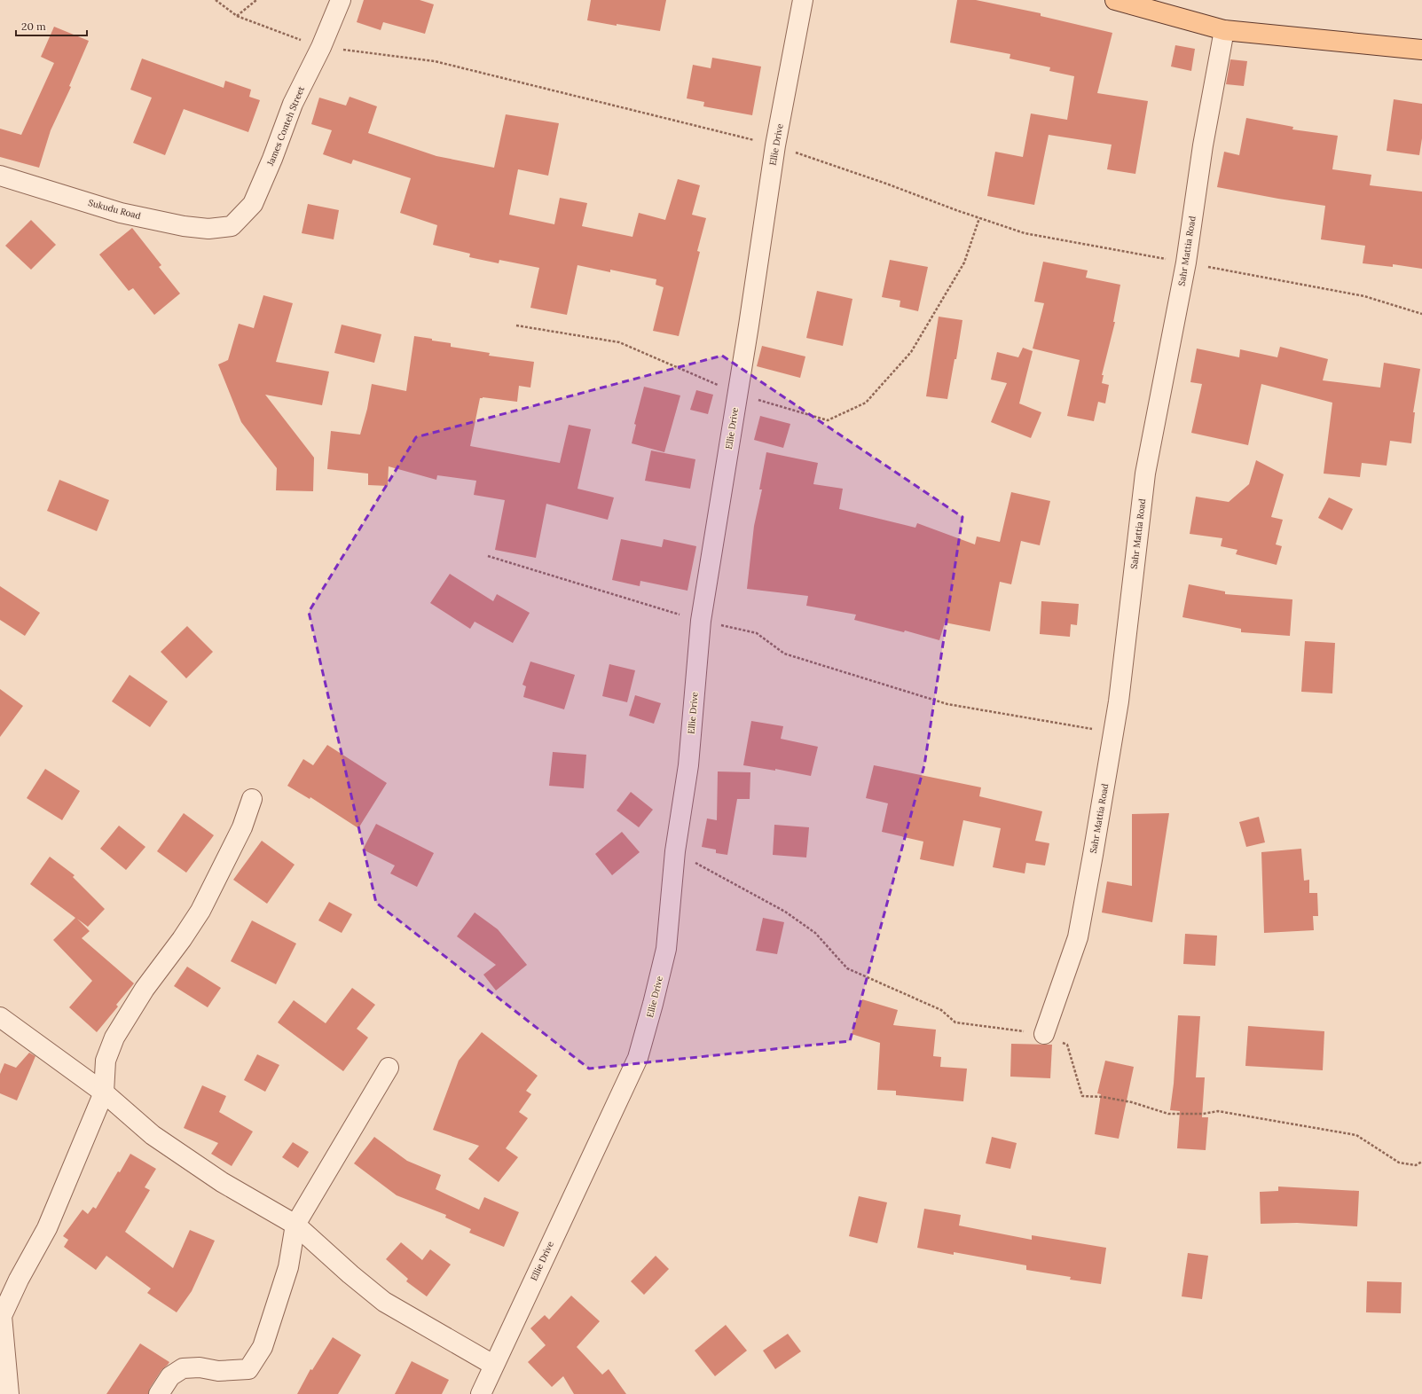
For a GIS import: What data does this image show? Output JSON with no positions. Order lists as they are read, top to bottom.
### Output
{
  "streets": {
    "street": [
      "James Conteh Street",
      "Ellie Drive",
      "Sukudu Road",
      "Sahr Mattia Road"
    ]
  },
  "crossings": [
    ["James Conteh Street", "Sukudu Road"]
  ],
  "scale_bar": "20 m"
}
